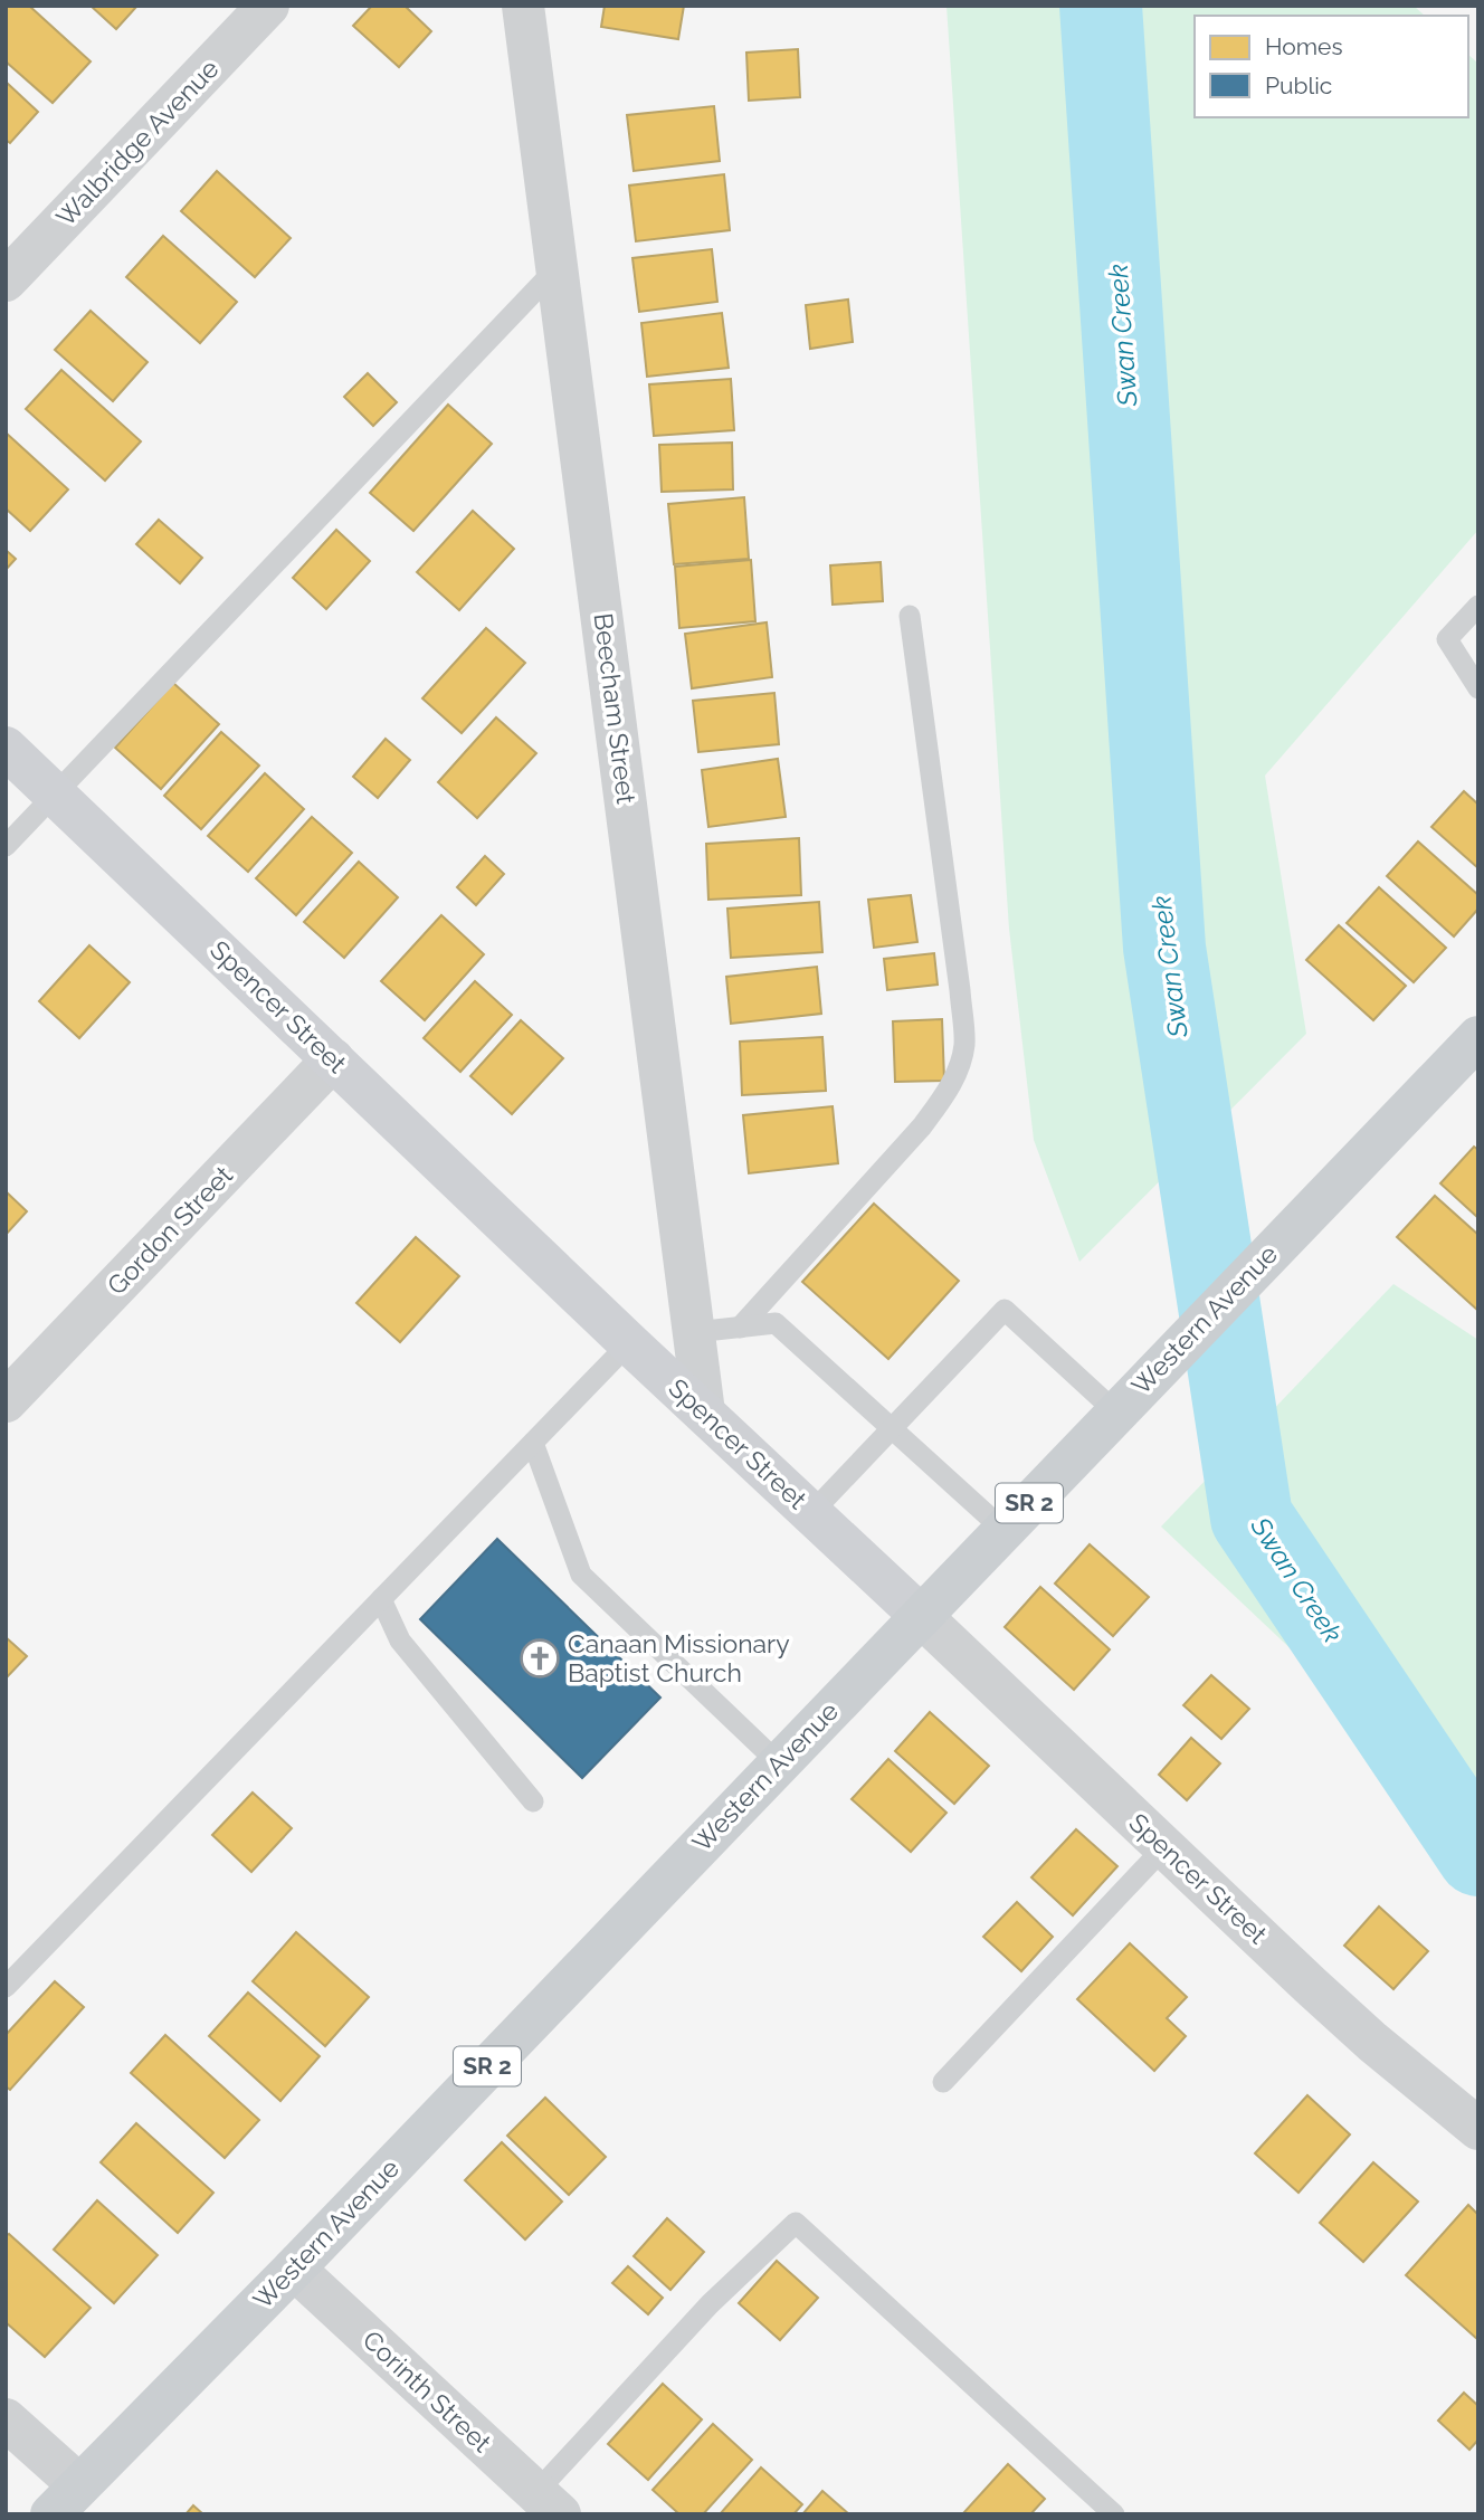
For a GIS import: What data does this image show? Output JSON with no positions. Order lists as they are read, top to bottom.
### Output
{
  "streets": {
    "main road": ["Western Avenue", "SR 2"],
    "street": [
      "Walbridge Avenue",
      "Beecham Street",
      "Spencer Street",
      "Gordon Street",
      "Corinth Street"
    ]
  },
  "crossings": [
    ["Beecham Street", "Spencer Street"],
    ["Spencer Street", "Gordon Street"],
    ["Spencer Street", "Western Avenue"],
    ["Western Avenue", "Corinth Street"]
  ],
  "water": ["Swan Creek"],
  "places": {
    "church": ["Canaan Missionary Baptist Church"]
  },
  "legend": ["Homes", "Public"]
}
